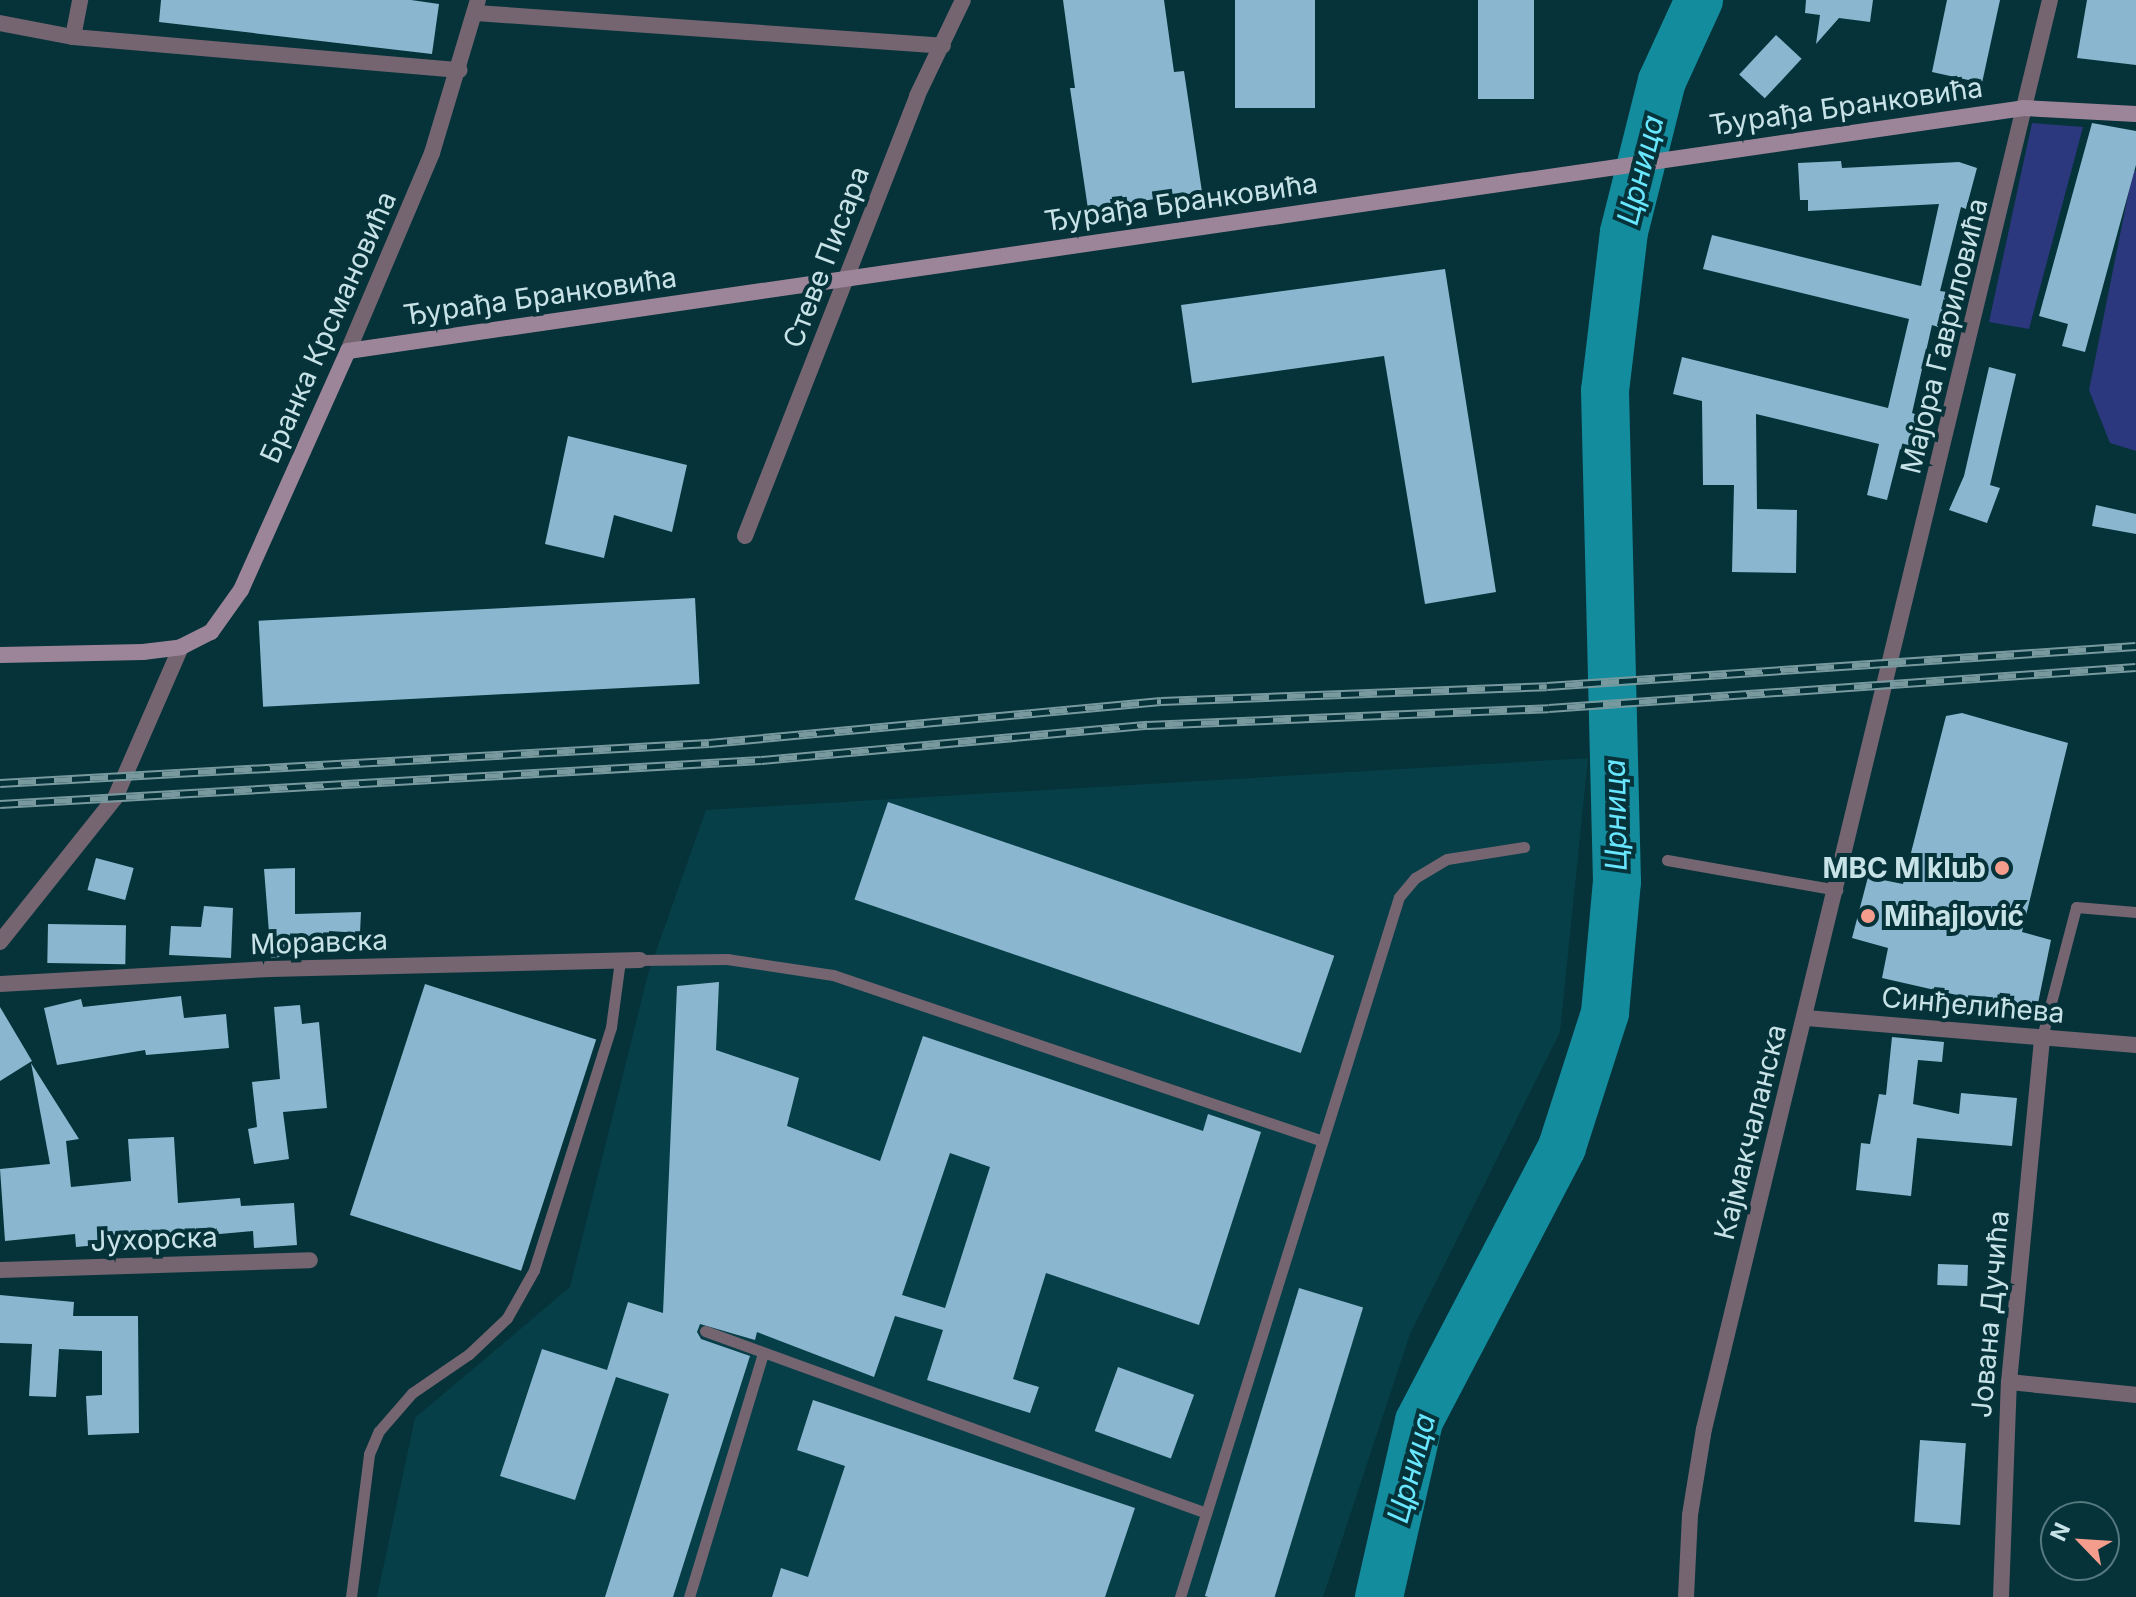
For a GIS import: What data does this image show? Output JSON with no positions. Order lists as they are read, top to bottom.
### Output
{
  "streets": {
    "main road": ["Ђурађа Бранковића", "Бранка Крсмановића"],
    "street": [
      "Стеве Писара",
      "Мајора Гавриловића",
      "Моравска",
      "Синђелићева",
      "Кајмакчаланска",
      "Јухорска",
      "Јована Дучића"
    ]
  },
  "crossings": [
    ["Ђурађа Бранковића", "Стеве Писара"],
    ["Ђурађа Бранковића", "Бранка Крсмановића"],
    ["Ђурађа Бранковића", "Мајора Гавриловића"],
    ["Мајора Гавриловића", "Кајмакчаланска"],
    ["Синђелићева", "Кајмакчаланска"],
    ["Синђелићева", "Јована Дучића"]
  ],
  "water": ["Црница"],
  "places": ["MBC M klub", "Mihajlović"],
  "north": "top left"
}
